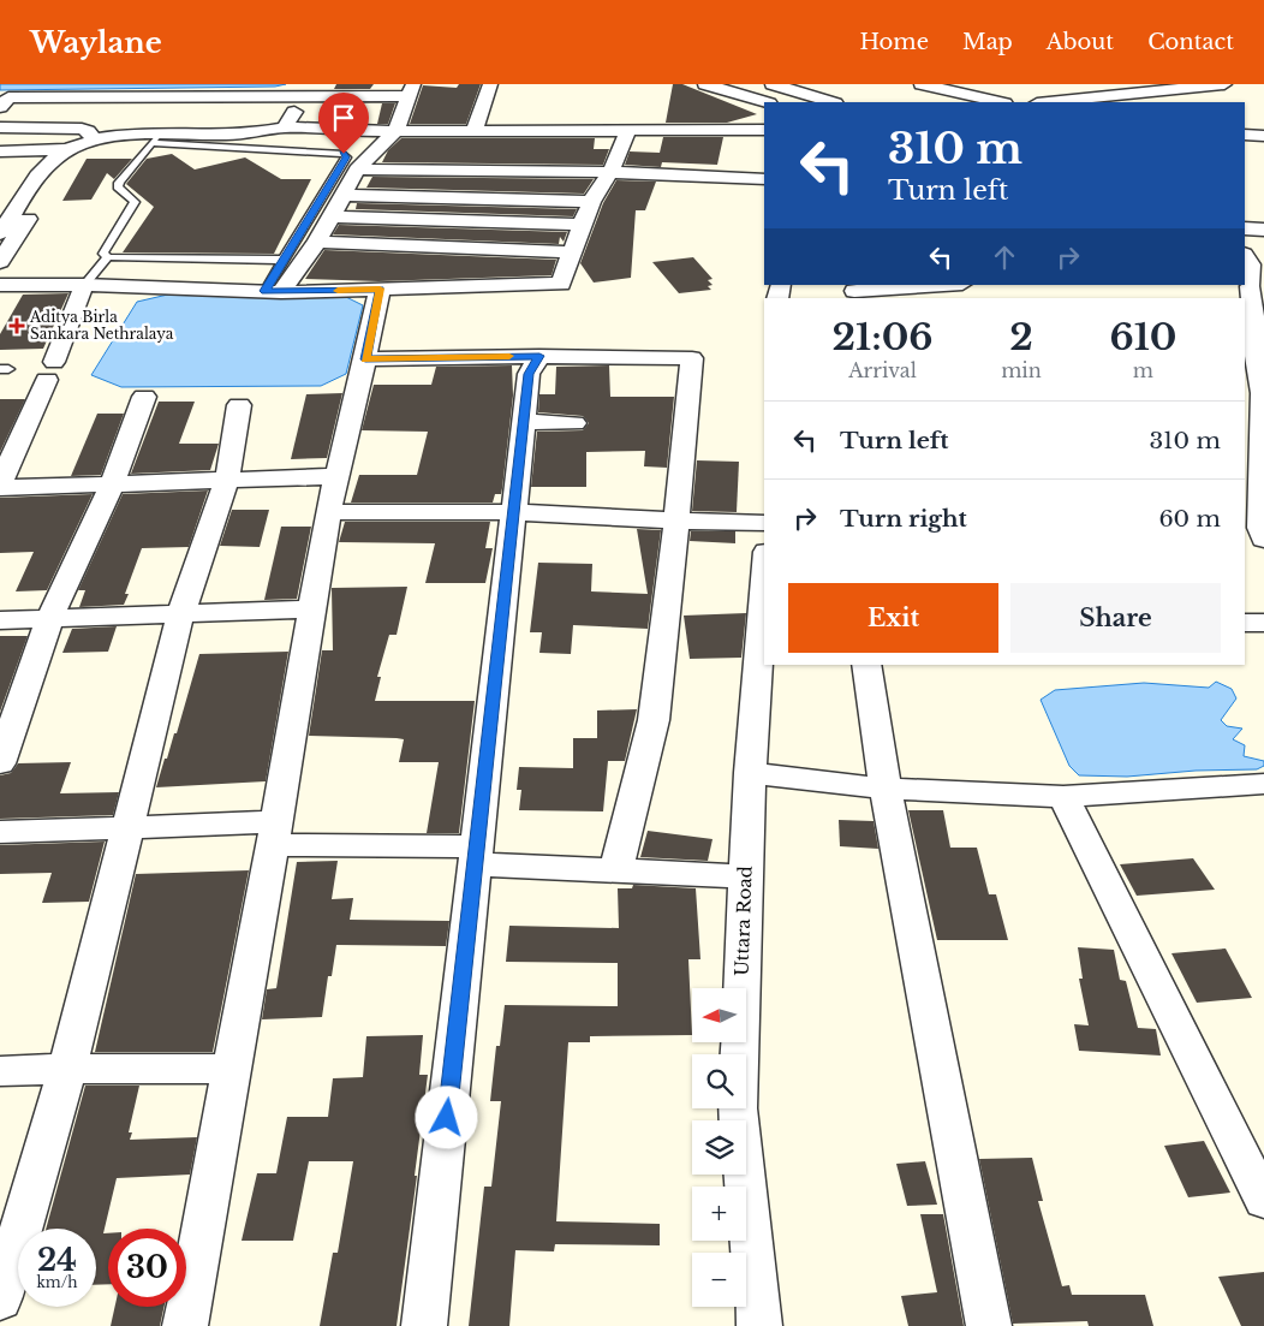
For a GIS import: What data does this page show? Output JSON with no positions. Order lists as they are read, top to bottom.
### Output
{
  "streets": {
    "street": ["Uttara Road"]
  },
  "places": {
    "health": ["Aditya Birla Sankara Nethralaya"]
  },
  "north": "left",
  "page": {
    "header": "Waylane",
    "nav": [
      "Home",
      "Map",
      "About",
      "Contact"
    ],
    "turn": ["310 m", "Turn left"],
    "eta": [
      "21:06",
      "Arrival",
      "2",
      "min",
      "610",
      "m"
    ],
    "list": [
      {
        "name": "Turn left",
        "value": "310 m"
      },
      {
        "name": "Turn right",
        "value": "60 m"
      }
    ],
    "buttons": ["Exit", "Share"],
    "map_buttons": ["+", "−"],
    "speed": "24 km/h",
    "limit": "30"
  }
}
